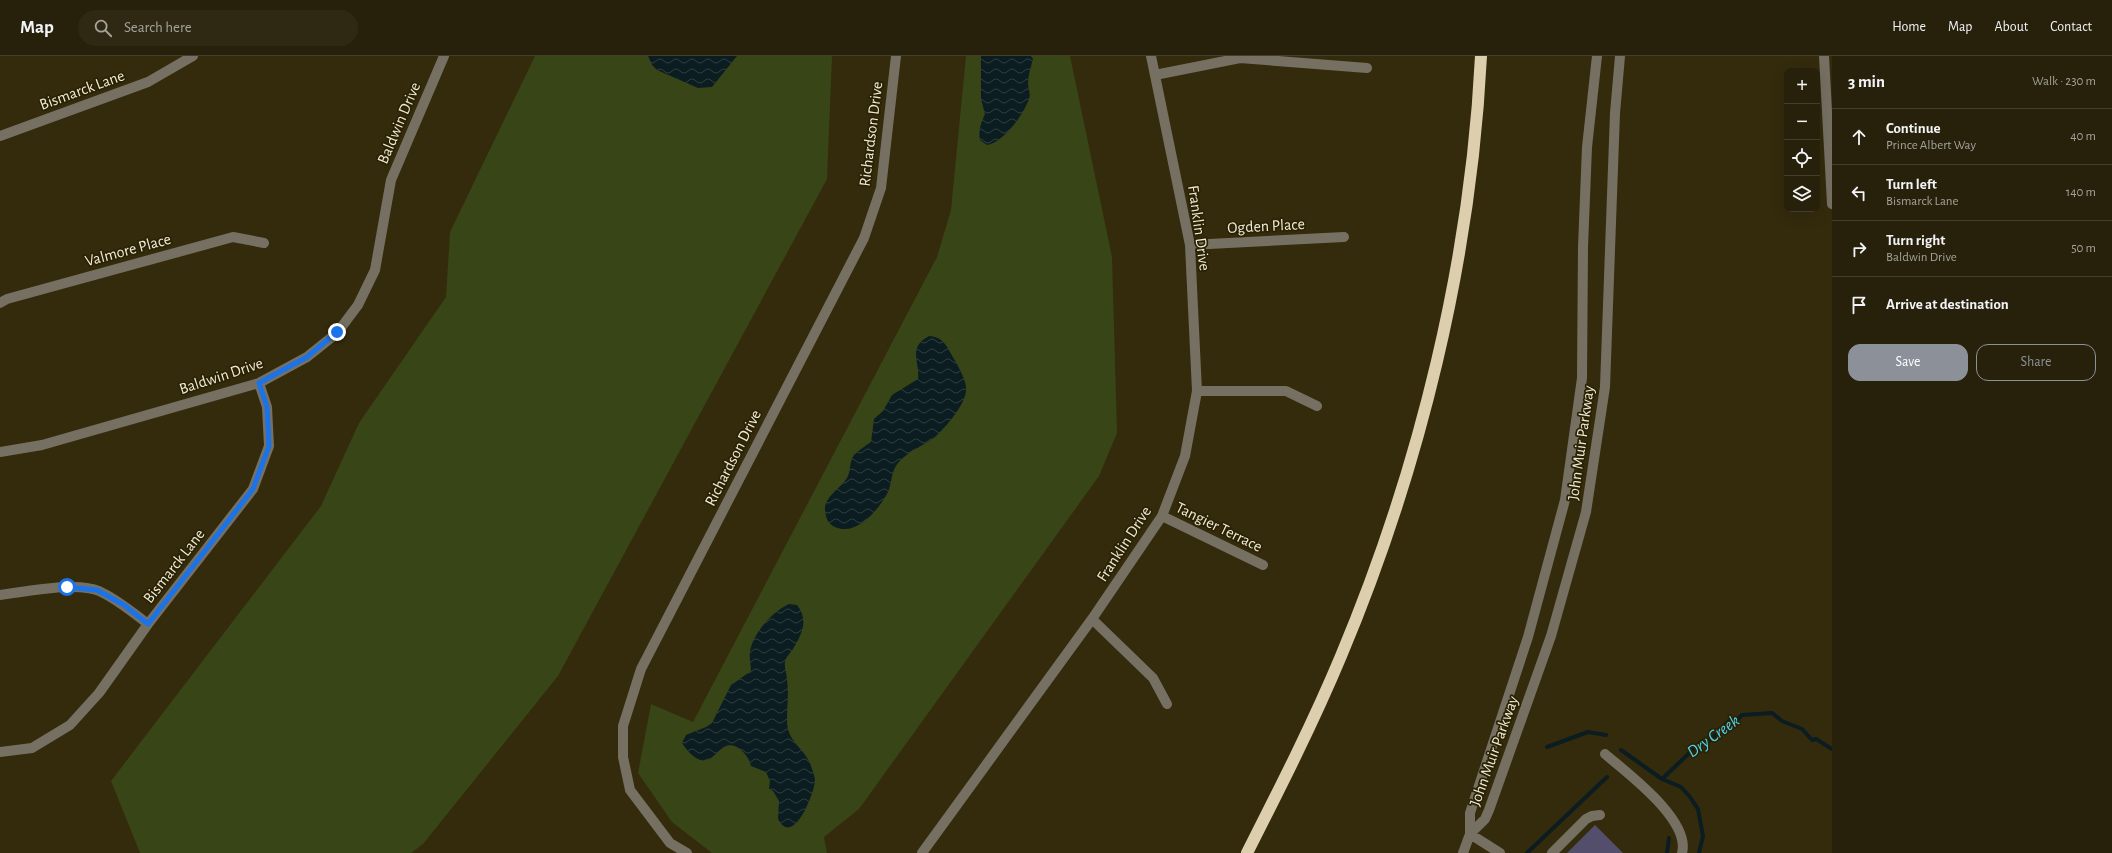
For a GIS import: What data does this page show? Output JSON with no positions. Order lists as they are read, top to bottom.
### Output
{
  "streets": {
    "street": [
      "Bismarck Lane",
      "Baldwin Drive",
      "Richardson Drive",
      "Ogden Place",
      "Franklin Drive",
      "Valmore Place",
      "John Muir Parkway",
      "Tangier Terrace"
    ]
  },
  "crossings": [
    ["Bismarck Lane", "Baldwin Drive"],
    ["Ogden Place", "Franklin Drive"],
    ["Franklin Drive", "Tangier Terrace"]
  ],
  "water": ["Dry Creek"],
  "page": {
    "header": "Map",
    "search": "Search here",
    "nav": [
      "Home",
      "Map",
      "About",
      "Contact"
    ],
    "heading": ["3 min", "Walk · 230 m"],
    "map_buttons": ["+", "−"],
    "list": [
      ["Continue", "Prince Albert Way", "40 m"],
      ["Turn left", "Bismarck Lane", "140 m"],
      ["Turn right", "Baldwin Drive", "50 m"],
      "Arrive at destination"
    ],
    "buttons": ["Save", "Share"]
  }
}
